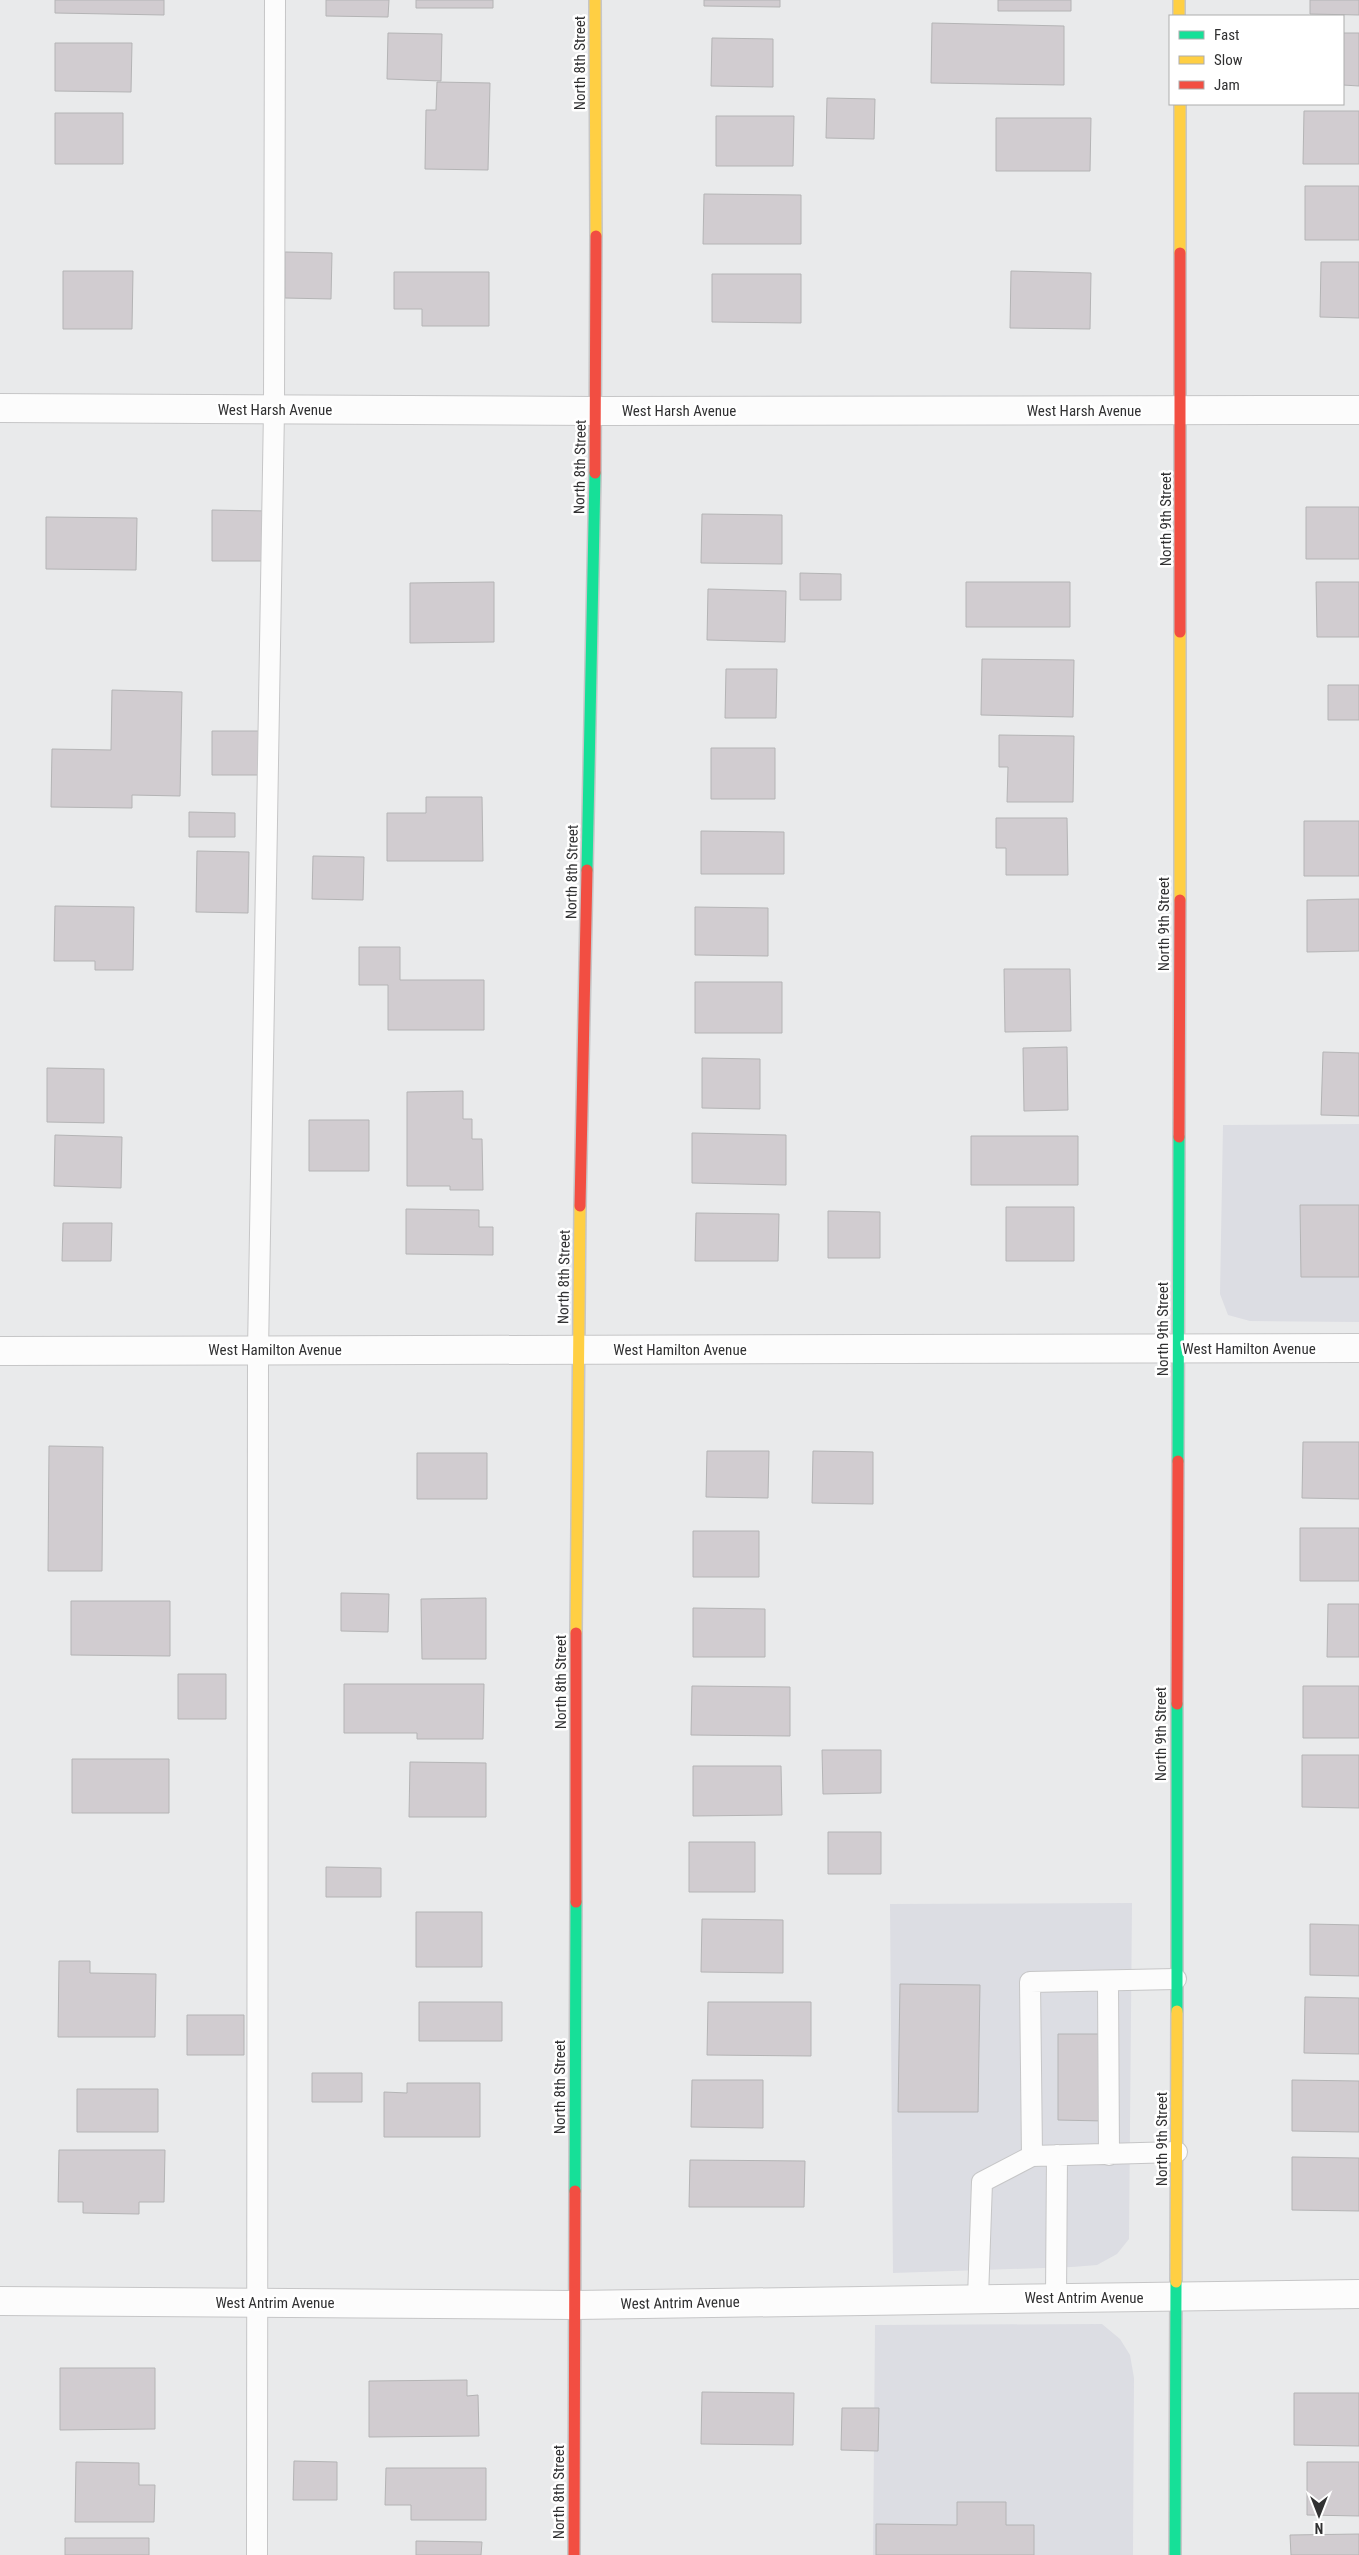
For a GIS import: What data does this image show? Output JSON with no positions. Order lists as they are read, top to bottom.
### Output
{
  "streets": {
    "street": [
      "North 8th Street",
      "West Harsh Avenue",
      "North 9th Street",
      "West Hamilton Avenue",
      "West Antrim Avenue"
    ]
  },
  "crossings": [
    ["North 8th Street", "West Harsh Avenue"],
    ["North 8th Street", "West Hamilton Avenue"],
    ["North 8th Street", "West Antrim Avenue"],
    ["West Harsh Avenue", "North 9th Street"],
    ["North 9th Street", "West Hamilton Avenue"],
    ["North 9th Street", "West Antrim Avenue"]
  ],
  "legend": ["Fast", "Slow", "Jam"],
  "north": "bottom"
}
